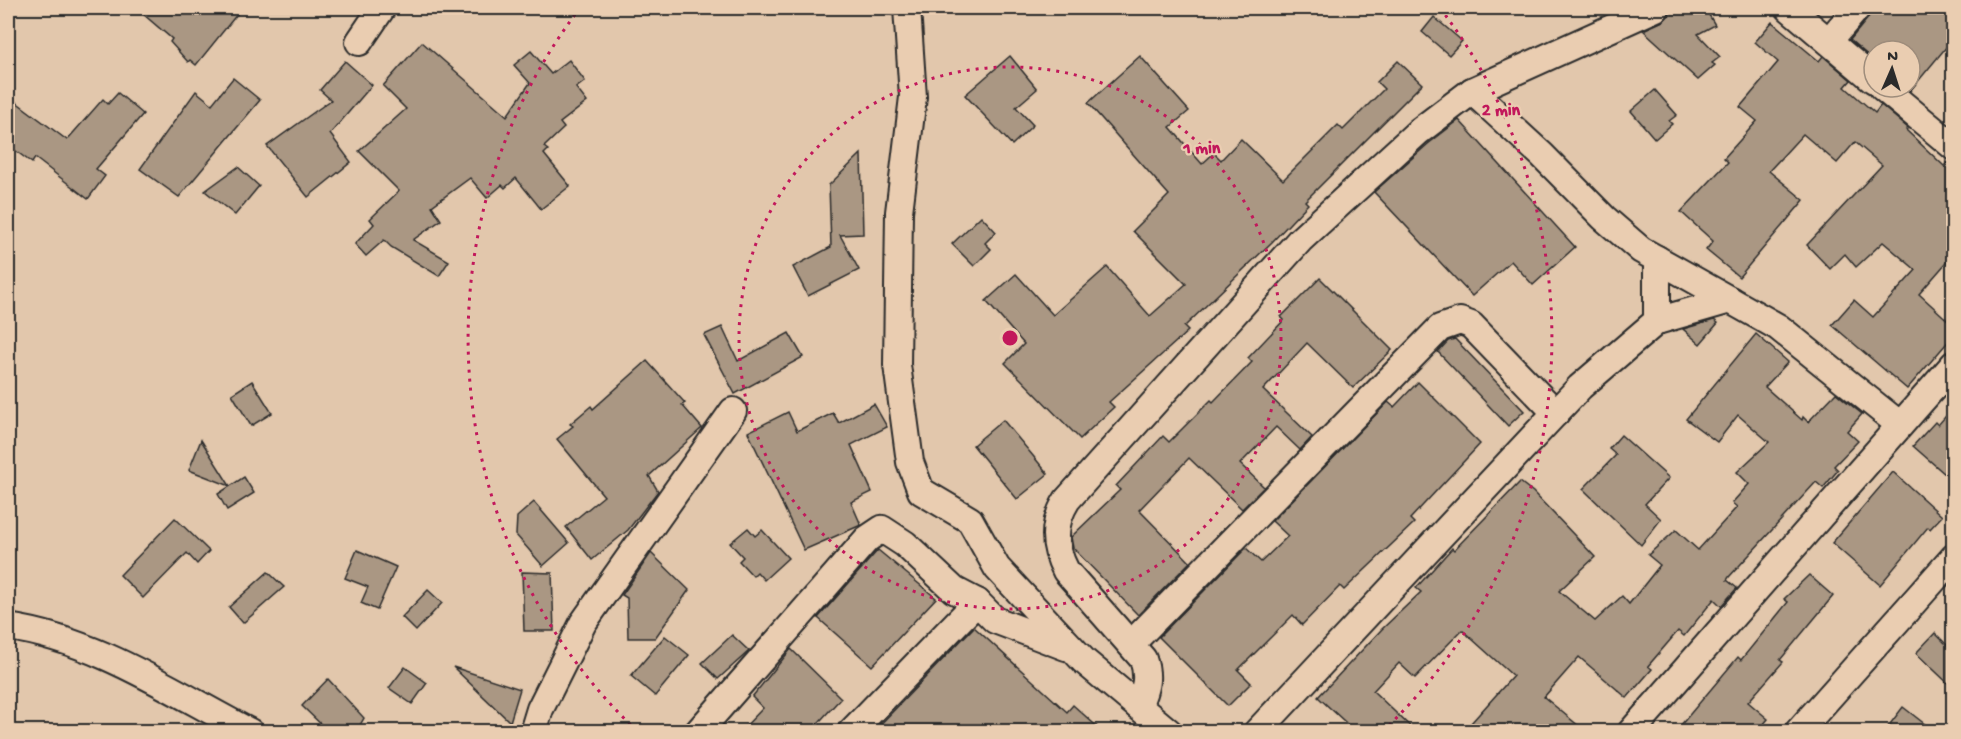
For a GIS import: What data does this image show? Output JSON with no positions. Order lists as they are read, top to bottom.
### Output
{
  "north": "top",
  "rings": ["2 min", "1 min"]
}
